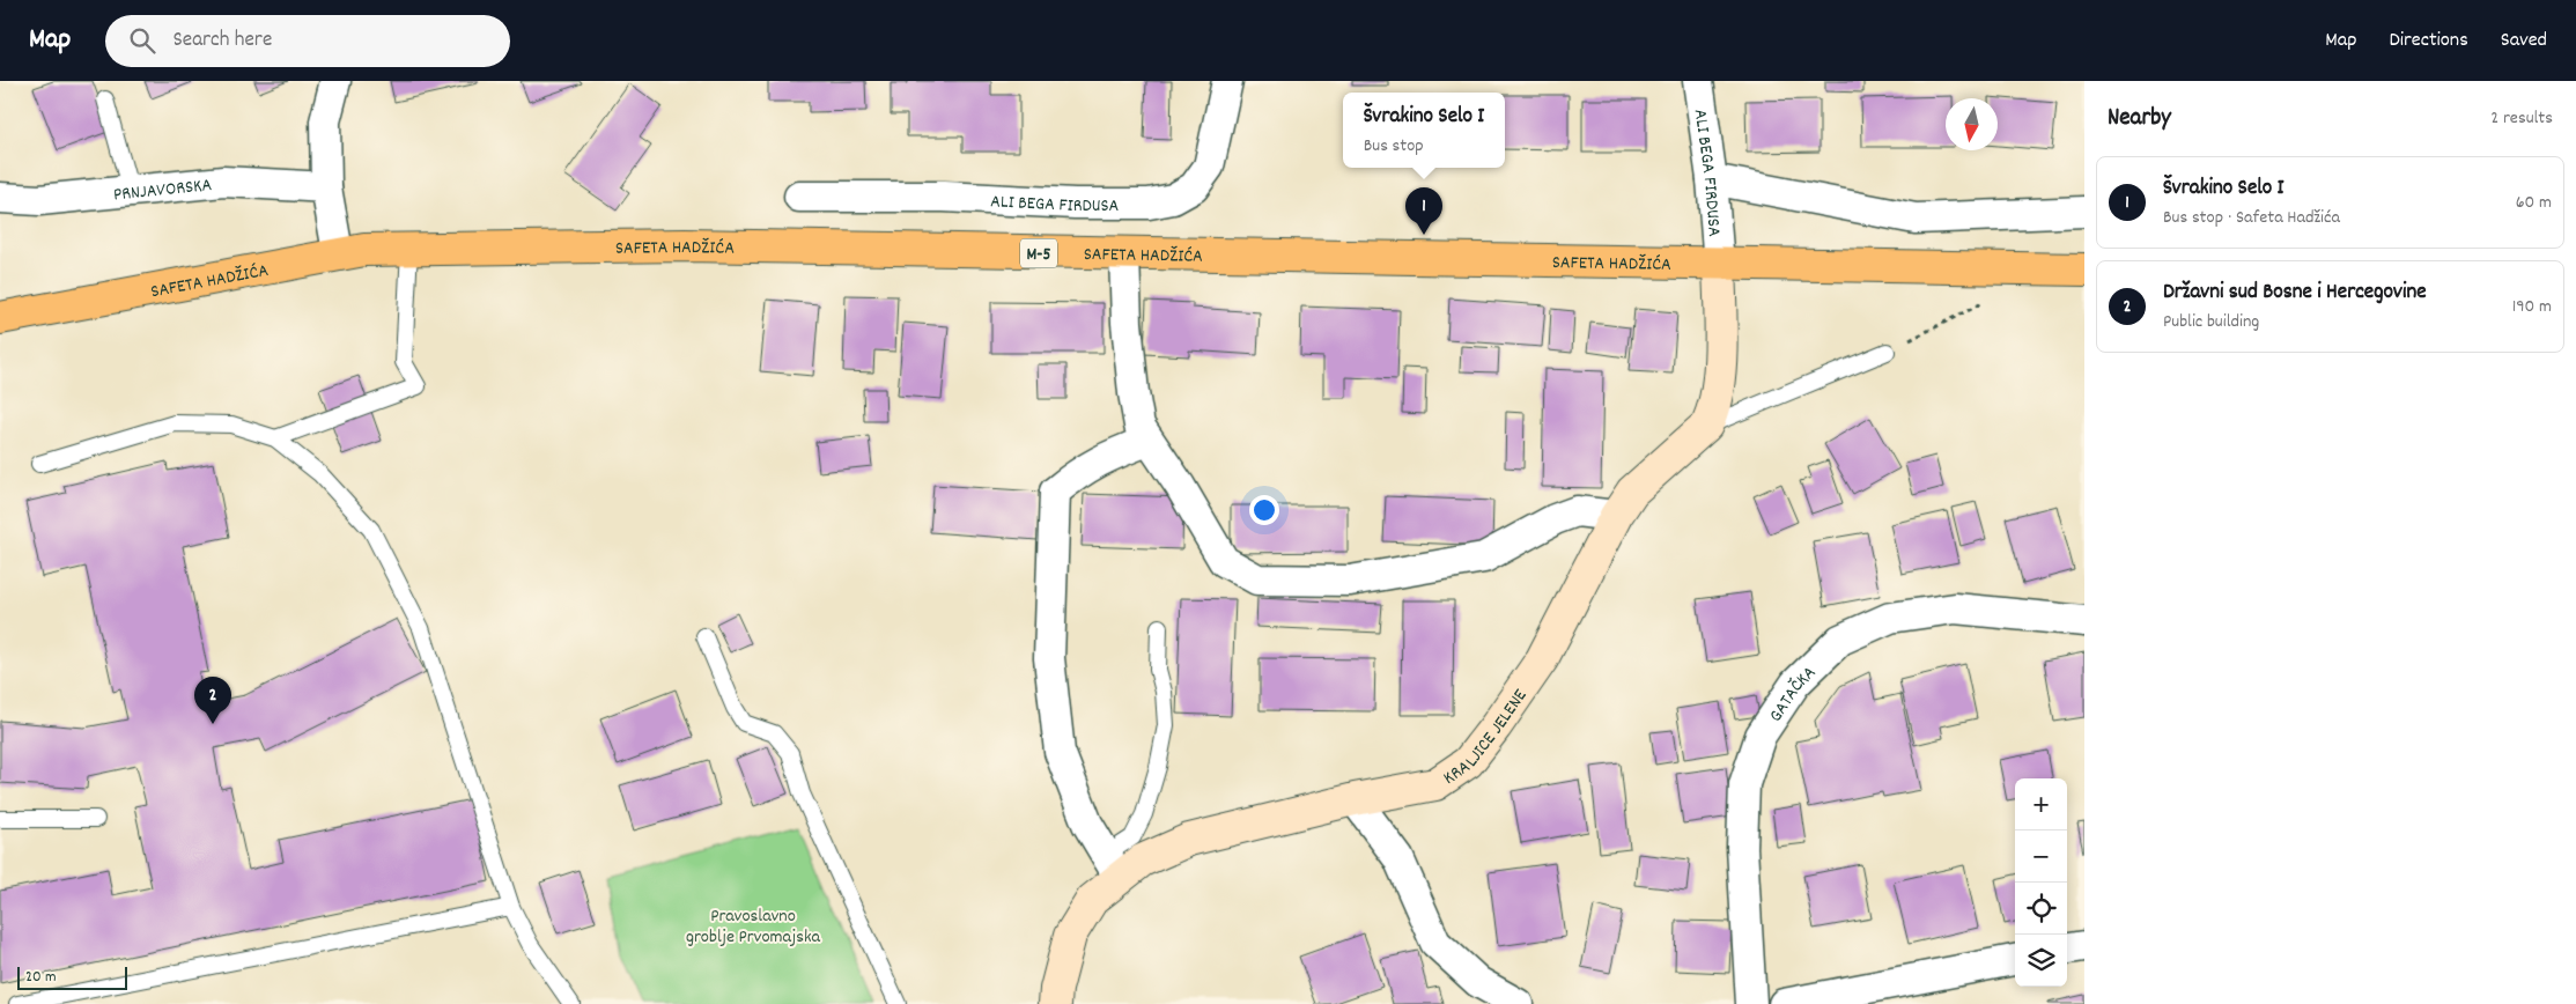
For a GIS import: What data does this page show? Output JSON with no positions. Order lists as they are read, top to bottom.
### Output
{
  "streets": {
    "main road": ["SAFETA HADŽIĆA", "M-5", "KRALJICE JELENE"],
    "street": ["ALI BEGA FIRDUSA", "PRNJAVORSKA", "GATAČKA"]
  },
  "crossings": [
    ["ALI BEGA FIRDUSA", "SAFETA HADŽIĆA"]
  ],
  "parks": ["Pravoslavno groblje Prvomajska"],
  "scale_bar": "20 m",
  "north": "bottom",
  "page": {
    "header": "Map",
    "search": "Search here",
    "nav": ["Map", "Directions", "Saved"],
    "heading": ["Nearby", "2 results"],
    "popup": ["Švrakino Selo I", "Bus stop"],
    "list": [
      {
        "mark": "1",
        "name": "Švrakino Selo I",
        "note": "Bus stop · Safeta Hadžića",
        "value": "60 m"
      },
      {
        "mark": "2",
        "name": "Državni sud Bosne i Hercegovine",
        "note": "Public building",
        "value": "190 m"
      }
    ],
    "pins": ["1", "2"],
    "map_buttons": ["+", "−"],
    "scale": "20 m"
  }
}
